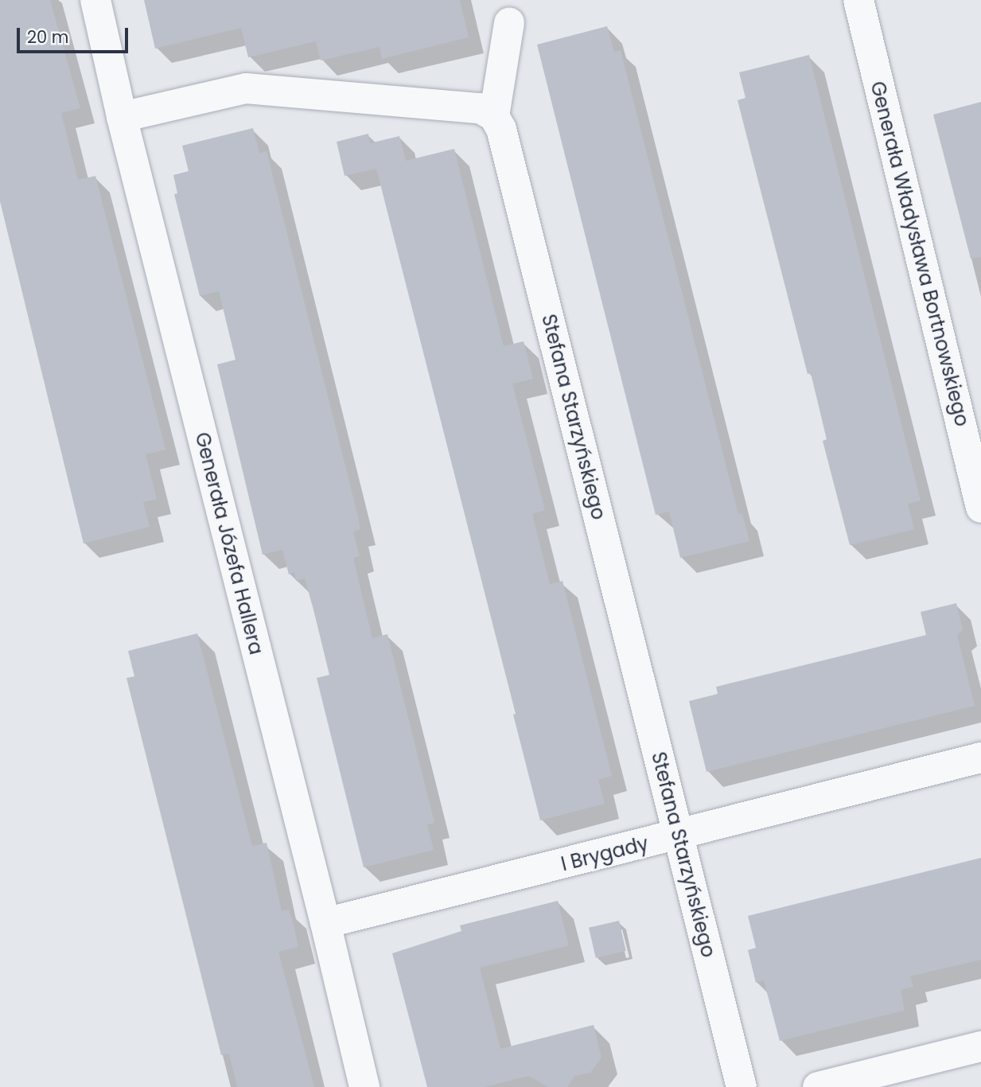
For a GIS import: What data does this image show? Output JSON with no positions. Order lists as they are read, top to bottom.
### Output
{
  "streets": {
    "street": [
      "Generała Władysława Bortnowskiego",
      "Stefana Starzyńskiego",
      "Generała Józefa Hallera",
      "I Brygady"
    ]
  },
  "crossings": [
    ["Stefana Starzyńskiego", "I Brygady"],
    ["Generała Józefa Hallera", "I Brygady"]
  ],
  "scale_bar": "20 m"
}
